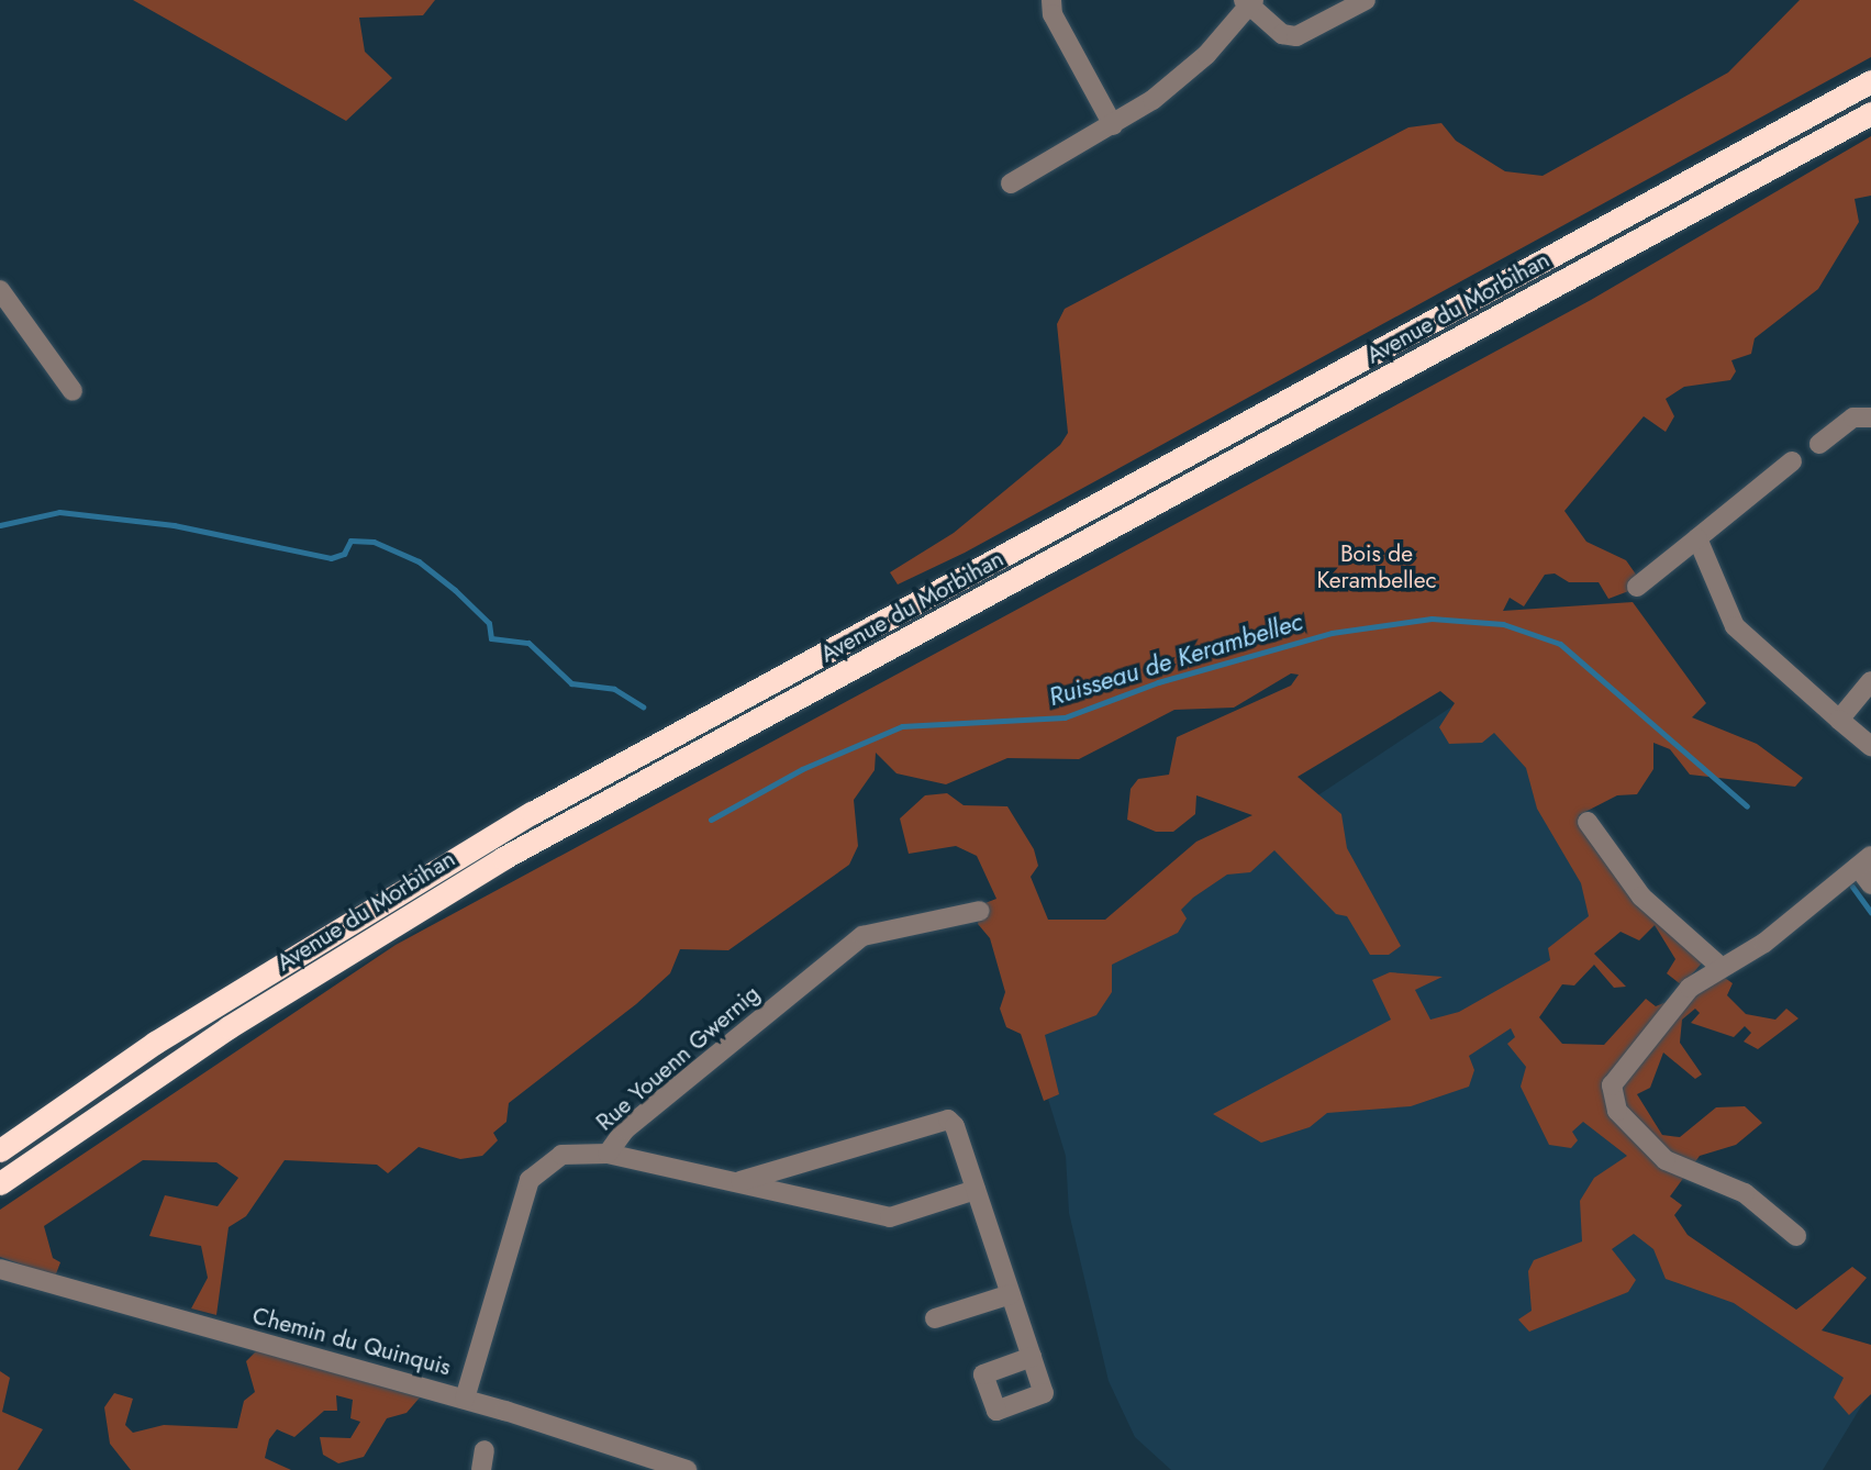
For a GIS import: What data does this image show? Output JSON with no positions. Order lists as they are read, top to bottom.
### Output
{
  "streets": {
    "highway": ["Avenue du Morbihan"],
    "street": ["Rue Youenn Gwernig", "Chemin du Quinquis"]
  },
  "crossings": [
    ["Rue Youenn Gwernig", "Chemin du Quinquis"]
  ],
  "water": ["Ruisseau de Kerambellec"],
  "parks": ["Bois de Kerambellec"]
}
